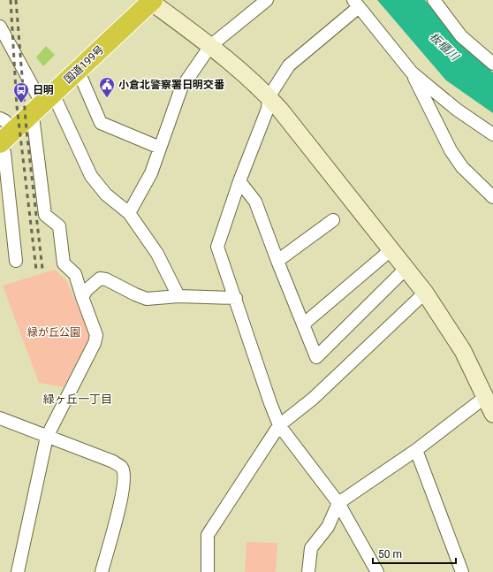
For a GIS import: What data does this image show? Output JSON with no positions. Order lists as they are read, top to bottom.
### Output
{
  "streets": {
    "highway": ["国道199号"]
  },
  "districts": ["緑ヶ丘一丁目"],
  "water": ["板櫃川"],
  "parks": ["緑が丘公園"],
  "places": {
    "public building": ["小倉北警察署日明交番"],
    "bus stop": ["日明"]
  },
  "scale_bar": "50 m"
}
